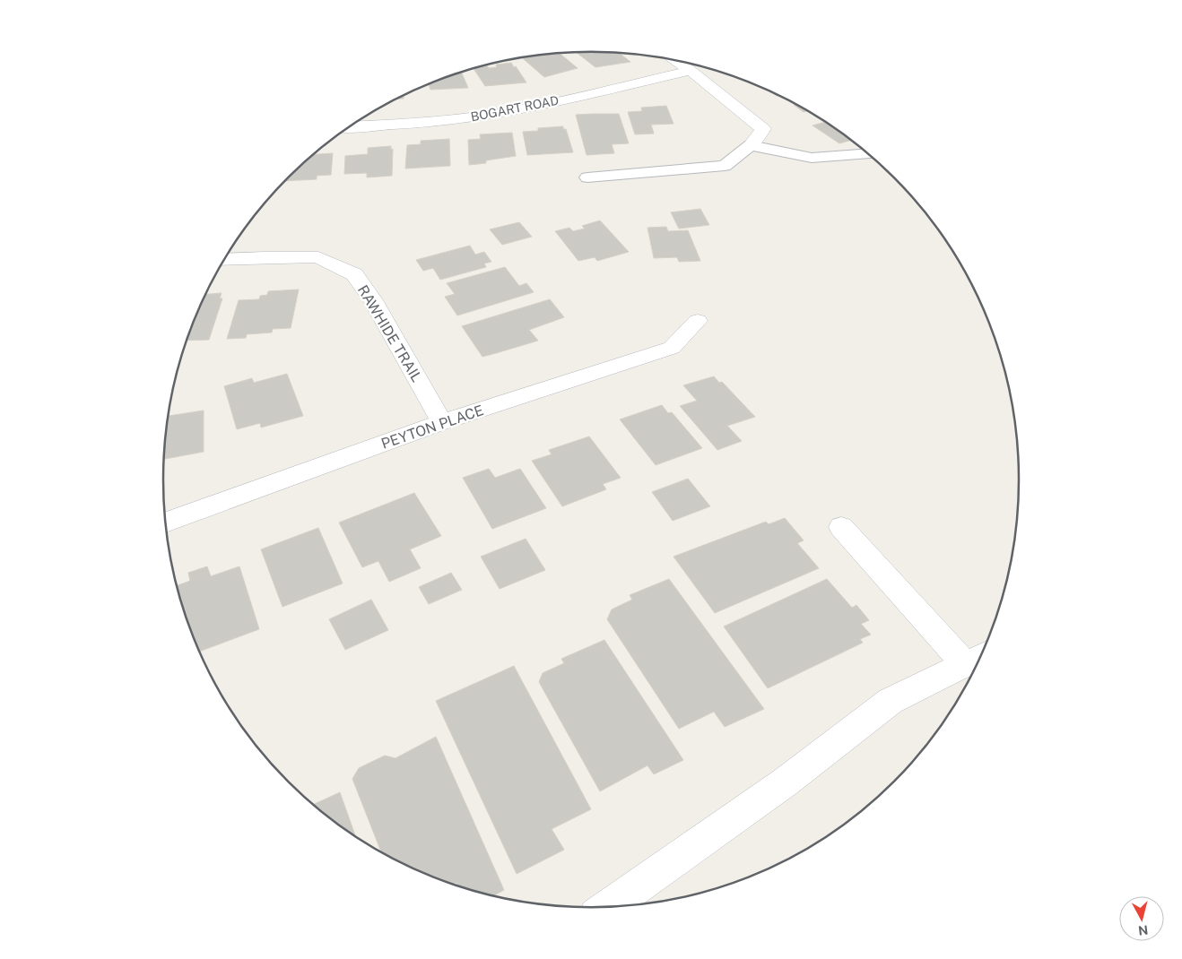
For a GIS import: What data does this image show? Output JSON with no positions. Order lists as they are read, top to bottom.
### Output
{
  "streets": {
    "street": ["BOGART ROAD", "RAWHIDE TRAIL", "PEYTON PLACE"]
  },
  "crossings": [
    ["RAWHIDE TRAIL", "PEYTON PLACE"]
  ],
  "north": "bottom"
}
